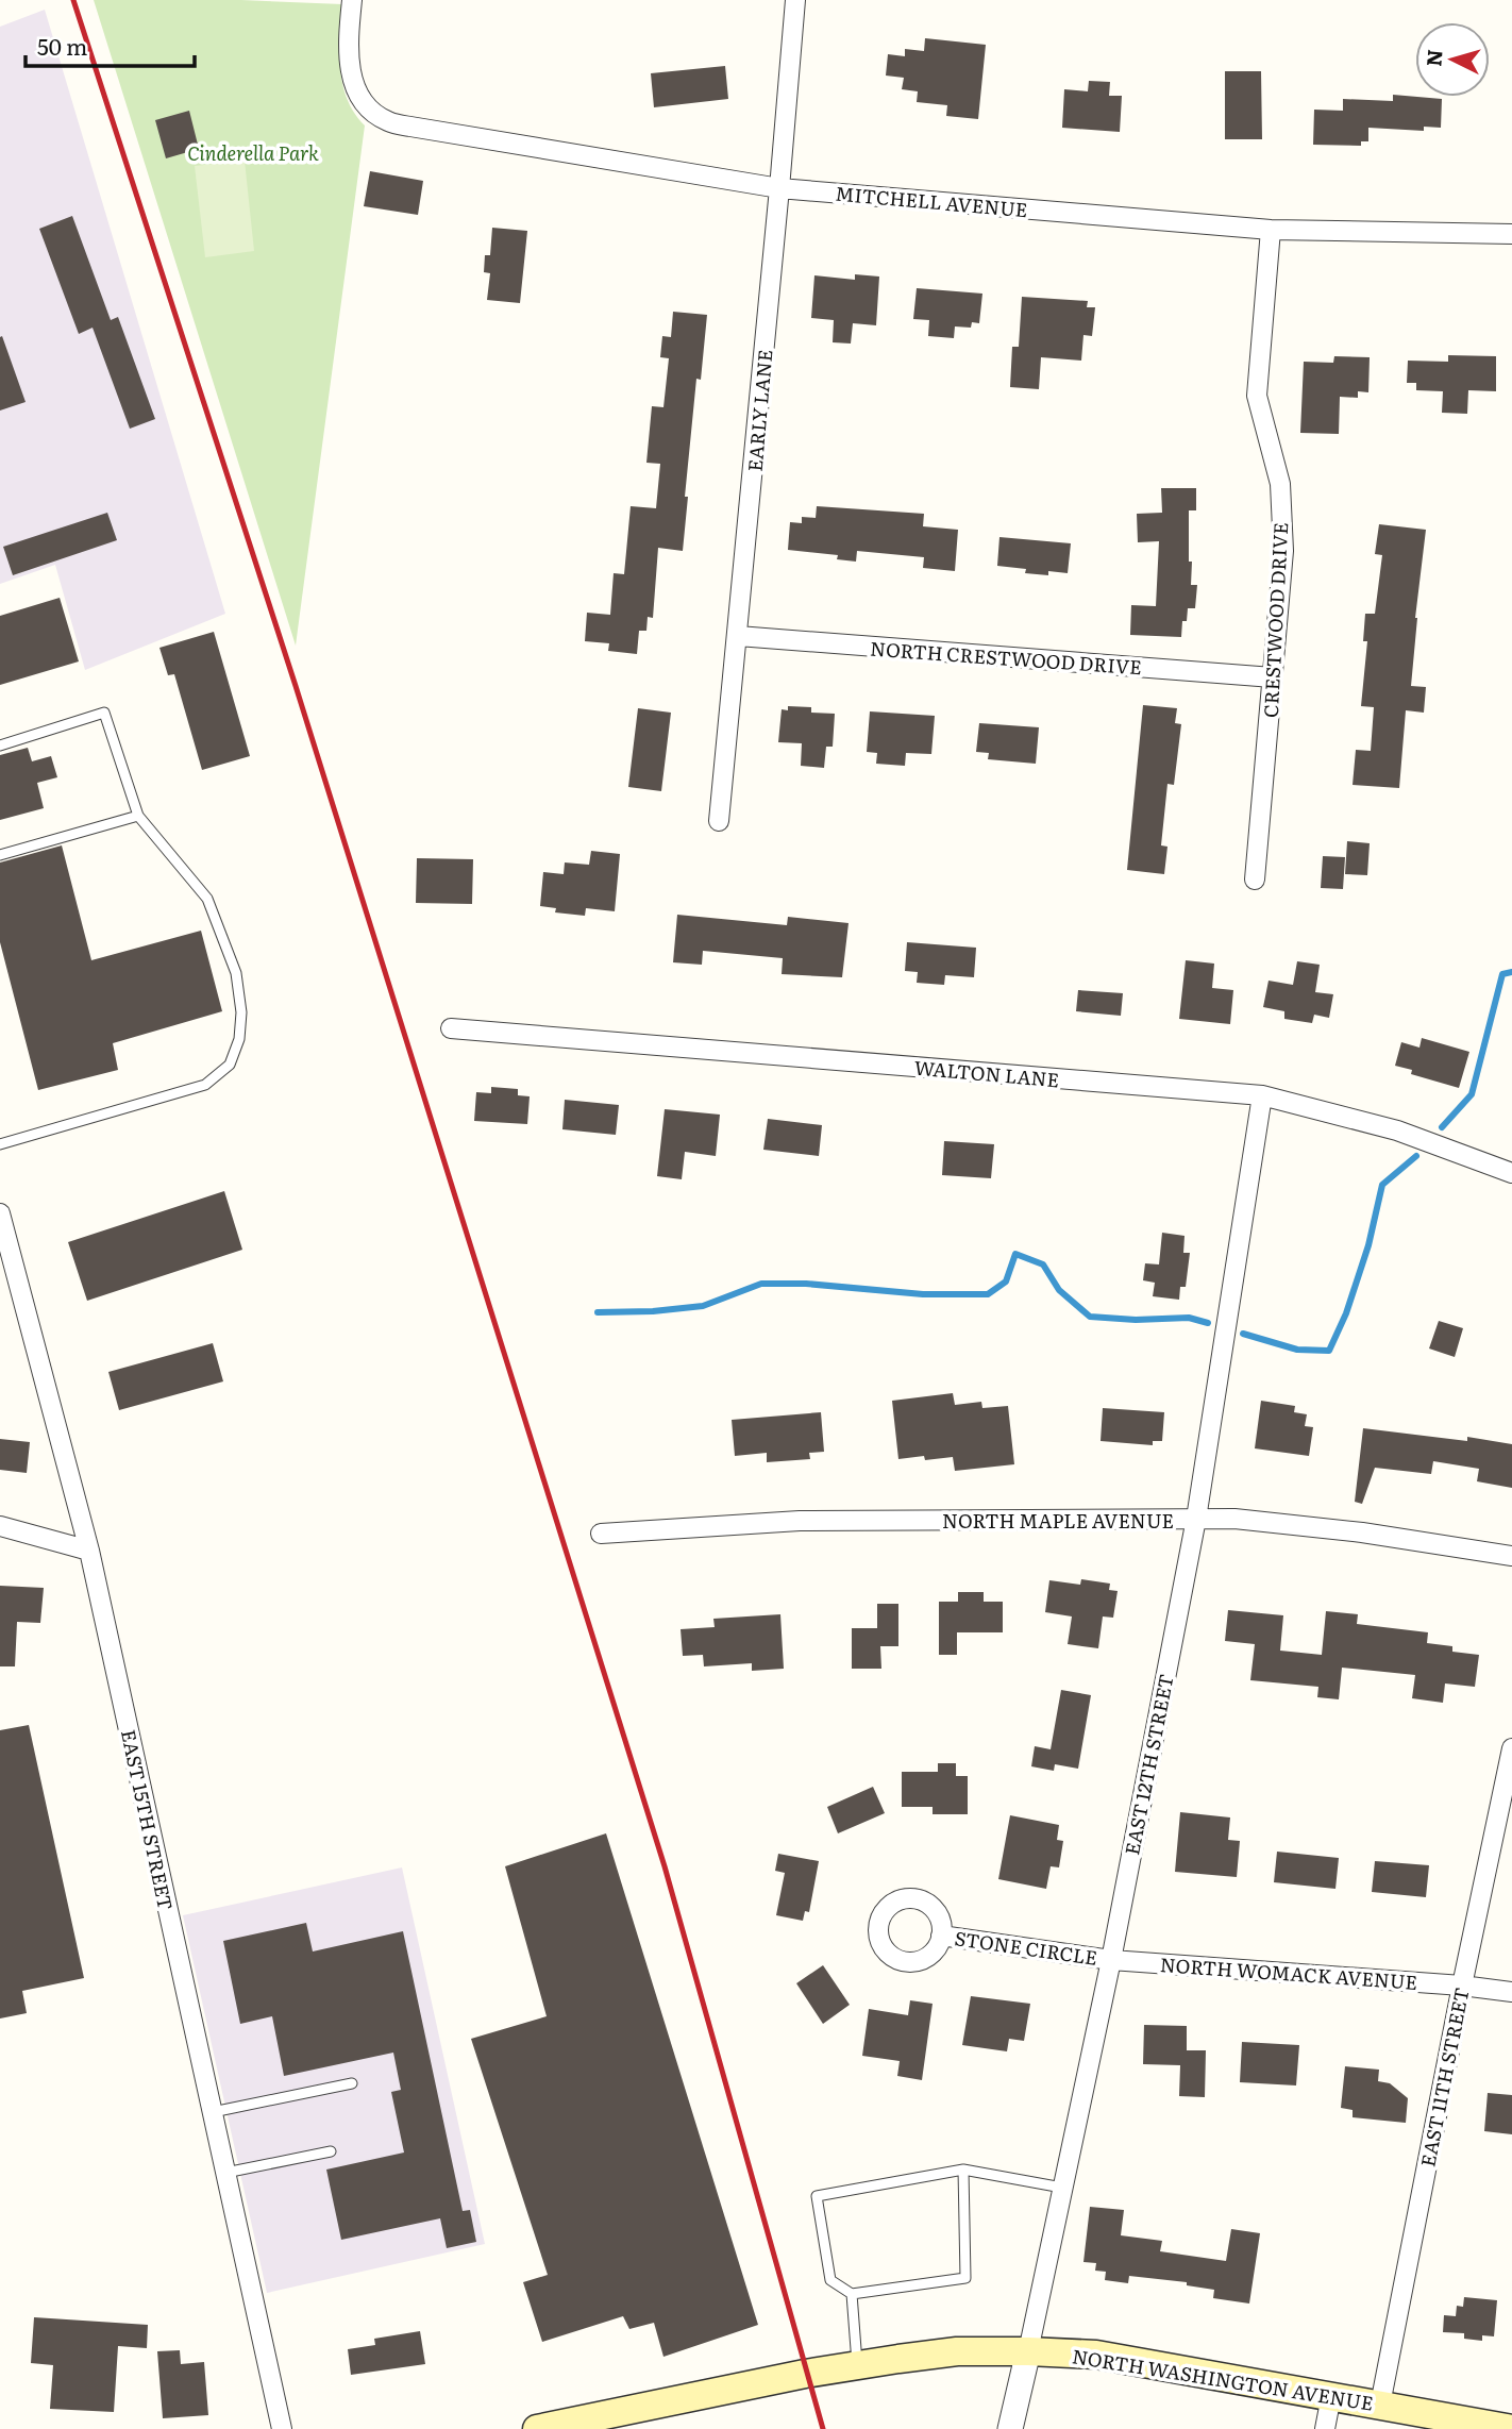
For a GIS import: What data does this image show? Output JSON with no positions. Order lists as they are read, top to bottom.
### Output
{
  "streets": {
    "main road": ["NORTH WASHINGTON AVENUE"],
    "street": [
      "MITCHELL AVENUE",
      "EARLY LANE",
      "CRESTWOOD DRIVE",
      "NORTH CRESTWOOD DRIVE",
      "WALTON LANE",
      "NORTH MAPLE AVENUE",
      "EAST 12TH STREET",
      "EAST 15TH STREET",
      "STONE CIRCLE",
      "NORTH WOMACK AVENUE",
      "EAST 11TH STREET"
    ]
  },
  "crossings": [
    ["MITCHELL AVENUE", "EARLY LANE"],
    ["MITCHELL AVENUE", "CRESTWOOD DRIVE"],
    ["EARLY LANE", "NORTH CRESTWOOD DRIVE"],
    ["CRESTWOOD DRIVE", "NORTH CRESTWOOD DRIVE"],
    ["WALTON LANE", "EAST 12TH STREET"],
    ["NORTH MAPLE AVENUE", "EAST 12TH STREET"],
    ["EAST 12TH STREET", "STONE CIRCLE"],
    ["EAST 12TH STREET", "NORTH WOMACK AVENUE"],
    ["EAST 12TH STREET", "NORTH WASHINGTON AVENUE"],
    ["STONE CIRCLE", "NORTH WOMACK AVENUE"],
    ["NORTH WOMACK AVENUE", "EAST 11TH STREET"],
    ["EAST 11TH STREET", "NORTH WASHINGTON AVENUE"]
  ],
  "parks": ["Cinderella Park"],
  "scale_bar": "50 m",
  "north": "left"
}
